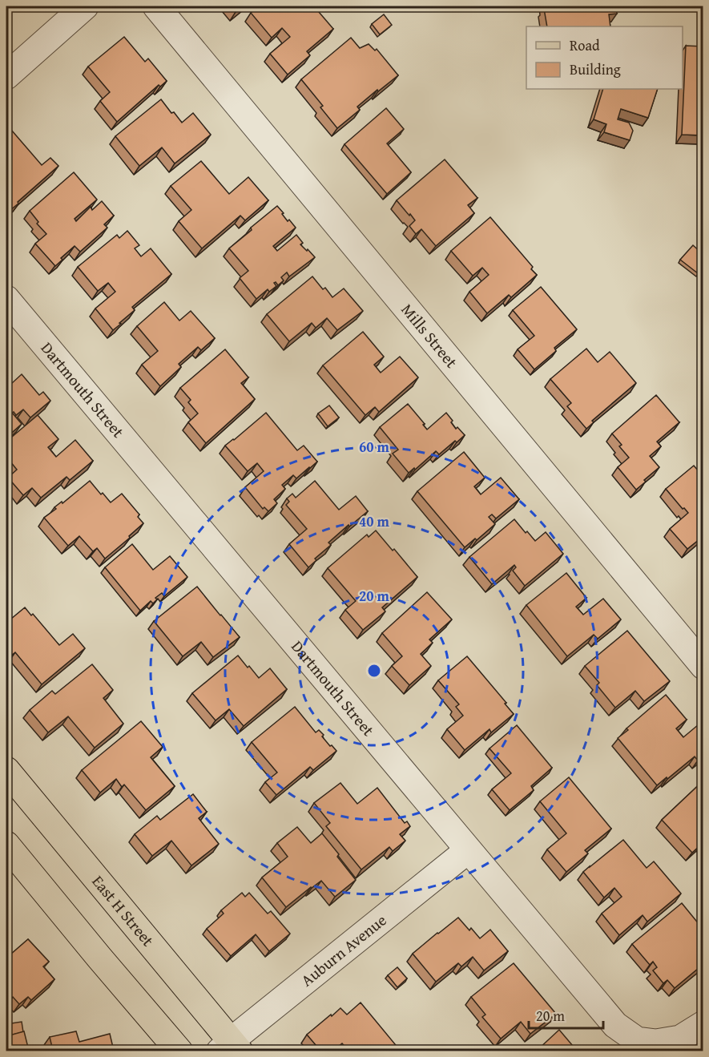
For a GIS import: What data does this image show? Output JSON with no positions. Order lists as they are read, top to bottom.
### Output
{
  "streets": {
    "main road": ["East H Street"],
    "street": ["Mills Street", "Dartmouth Street", "Auburn Avenue"]
  },
  "crossings": [
    ["Dartmouth Street", "Auburn Avenue"],
    ["East H Street", "Auburn Avenue"]
  ],
  "legend": ["Road", "Building"],
  "scale_bar": "20 m",
  "rings": ["60 m", "40 m", "20 m"]
}
